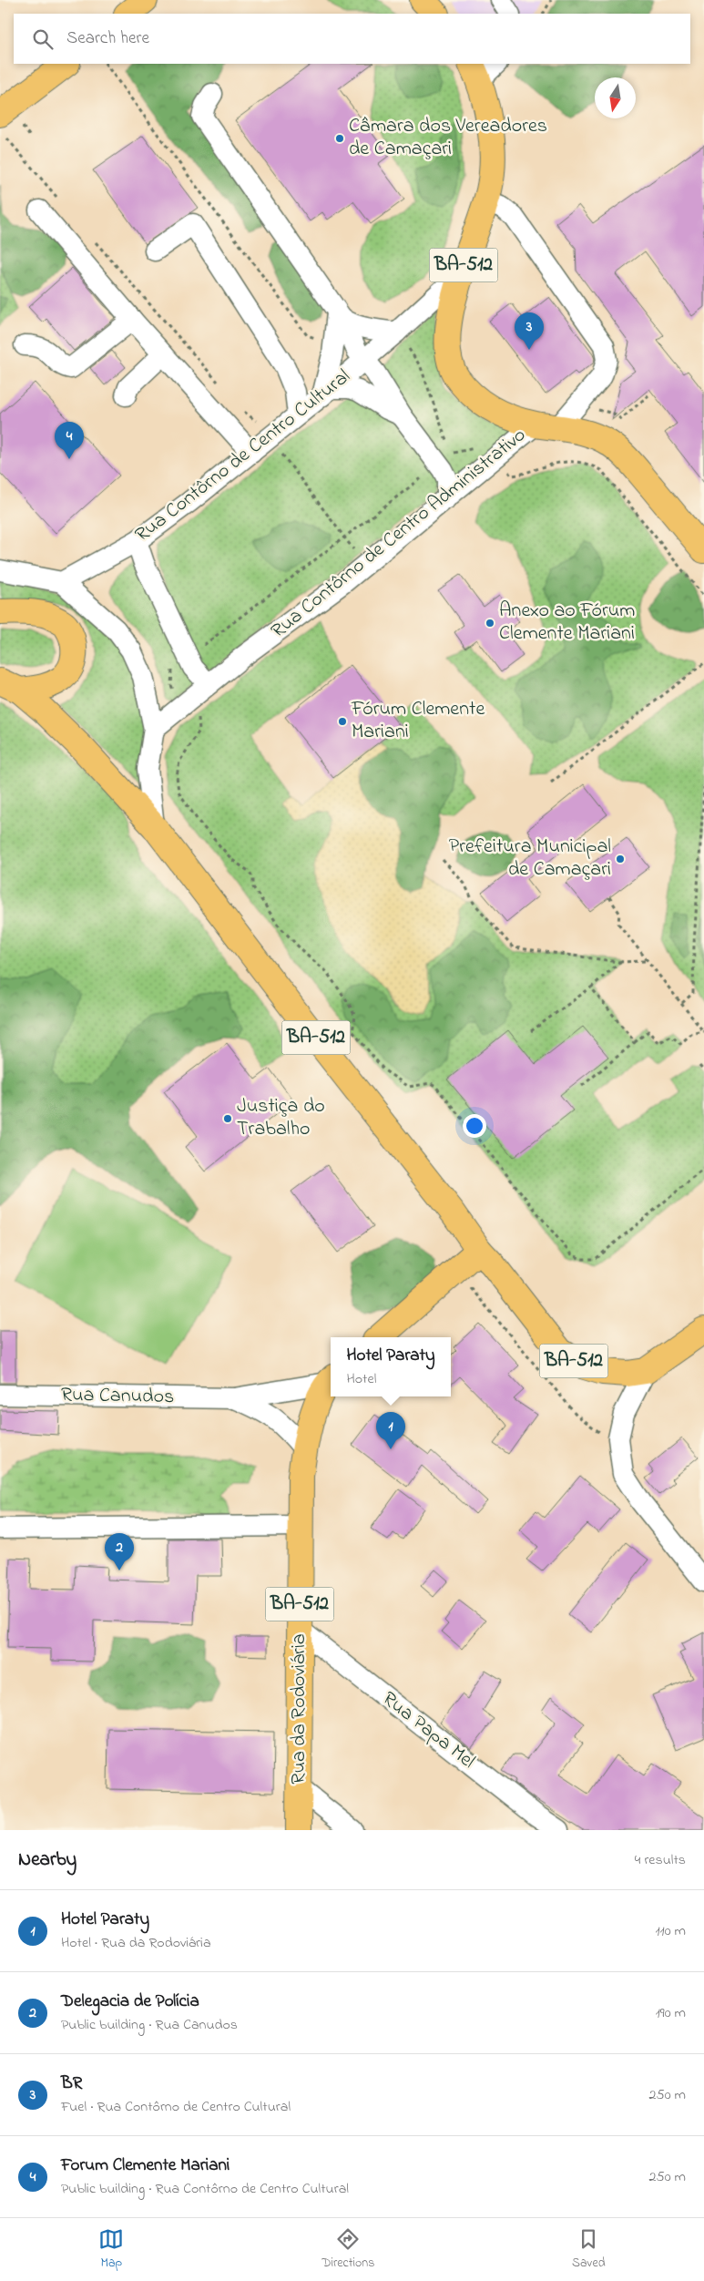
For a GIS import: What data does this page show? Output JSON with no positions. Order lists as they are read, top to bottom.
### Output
{
  "streets": {
    "main road": ["BA-512", "Rua Contôrno de Centro Cultural", "Rua da Rodoviária"],
    "street": ["Rua Contôrno de Centro Administrativo", "Rua Canudos", "Rua Papa Mel"]
  },
  "crossings": [
    ["BA-512", "Rua Contôrno de Centro Cultural"],
    ["BA-512", "Rua Contôrno de Centro Administrativo"],
    ["Rua Contôrno de Centro Cultural", "Rua Contôrno de Centro Administrativo"],
    ["Rua Canudos", "Rua da Rodoviária"],
    ["Rua da Rodoviária", "Rua Papa Mel"]
  ],
  "places": [
    "Câmara dos Vereadores de Camaçari",
    "Anexo ao Fórum Clemente Mariani",
    "Fórum Clemente Mariani",
    "Prefeitura Municipal de Camaçari",
    "Justiça do Trabalho"
  ],
  "north": "bottom",
  "page": {
    "search": "Search here",
    "pins": [
      "3",
      "4",
      "1",
      "2"
    ],
    "popup": ["Hotel Paraty", "Hotel"],
    "heading": ["Nearby", "4 results"],
    "list": [
      {
        "mark": "1",
        "name": "Hotel Paraty",
        "note": "Hotel · Rua da Rodoviária",
        "value": "110 m"
      },
      {
        "mark": "2",
        "name": "Delegacia de Polícia",
        "note": "Public building · Rua Canudos",
        "value": "190 m"
      },
      {
        "mark": "3",
        "name": "BR",
        "note": "Fuel · Rua Contôrno de Centro Cultural",
        "value": "250 m"
      },
      {
        "mark": "4",
        "name": "Forum Clemente Mariani",
        "note": "Public building · Rua Contôrno de Centro Cultural",
        "value": "250 m"
      }
    ],
    "nav": ["Map", "Directions", "Saved"]
  }
}
